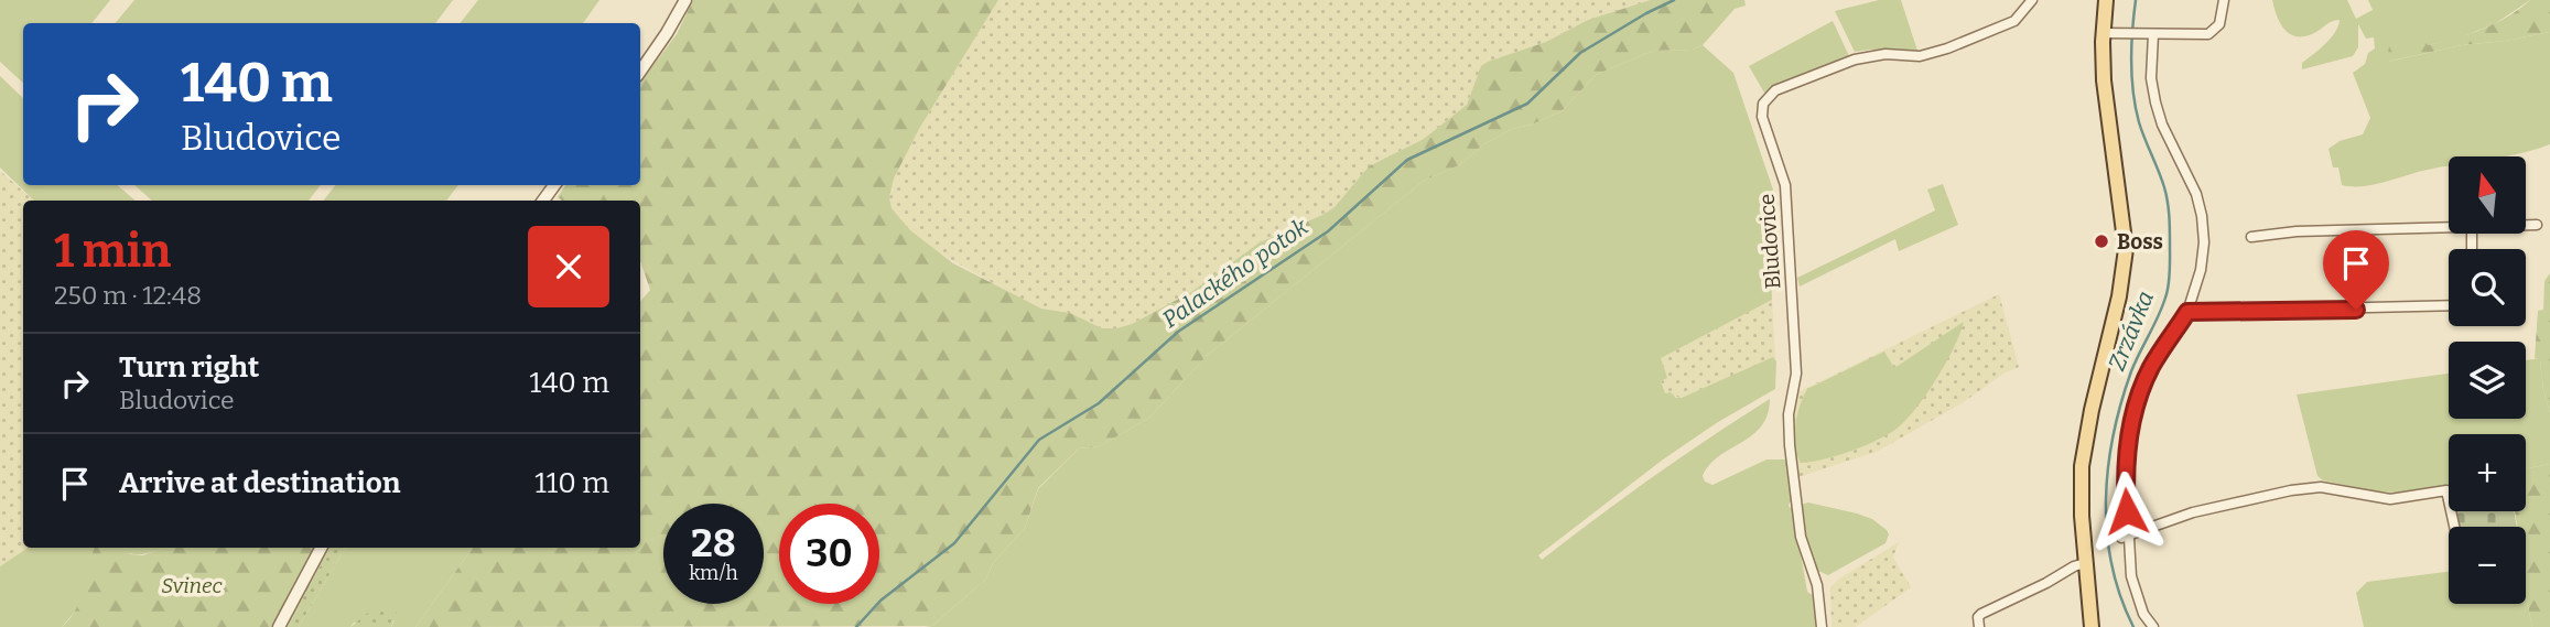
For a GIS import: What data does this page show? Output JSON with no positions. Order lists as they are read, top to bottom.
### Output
{
  "streets": {
    "street": ["Bludovice"]
  },
  "water": ["Palackého potok", "Zrzávka"],
  "parks": ["Svinec"],
  "places": ["Boss"],
  "north": "top",
  "page": {
    "turn": ["140 m", "Bludovice"],
    "map_buttons": ["+", "−"],
    "heading": ["1 min", "250 m · 12:48"],
    "list": [
      {
        "name": "Turn right",
        "note": "Bludovice",
        "value": "140 m"
      },
      {
        "name": "Arrive at destination",
        "value": "110 m"
      }
    ],
    "speed": "28 km/h",
    "limit": "30"
  }
}
